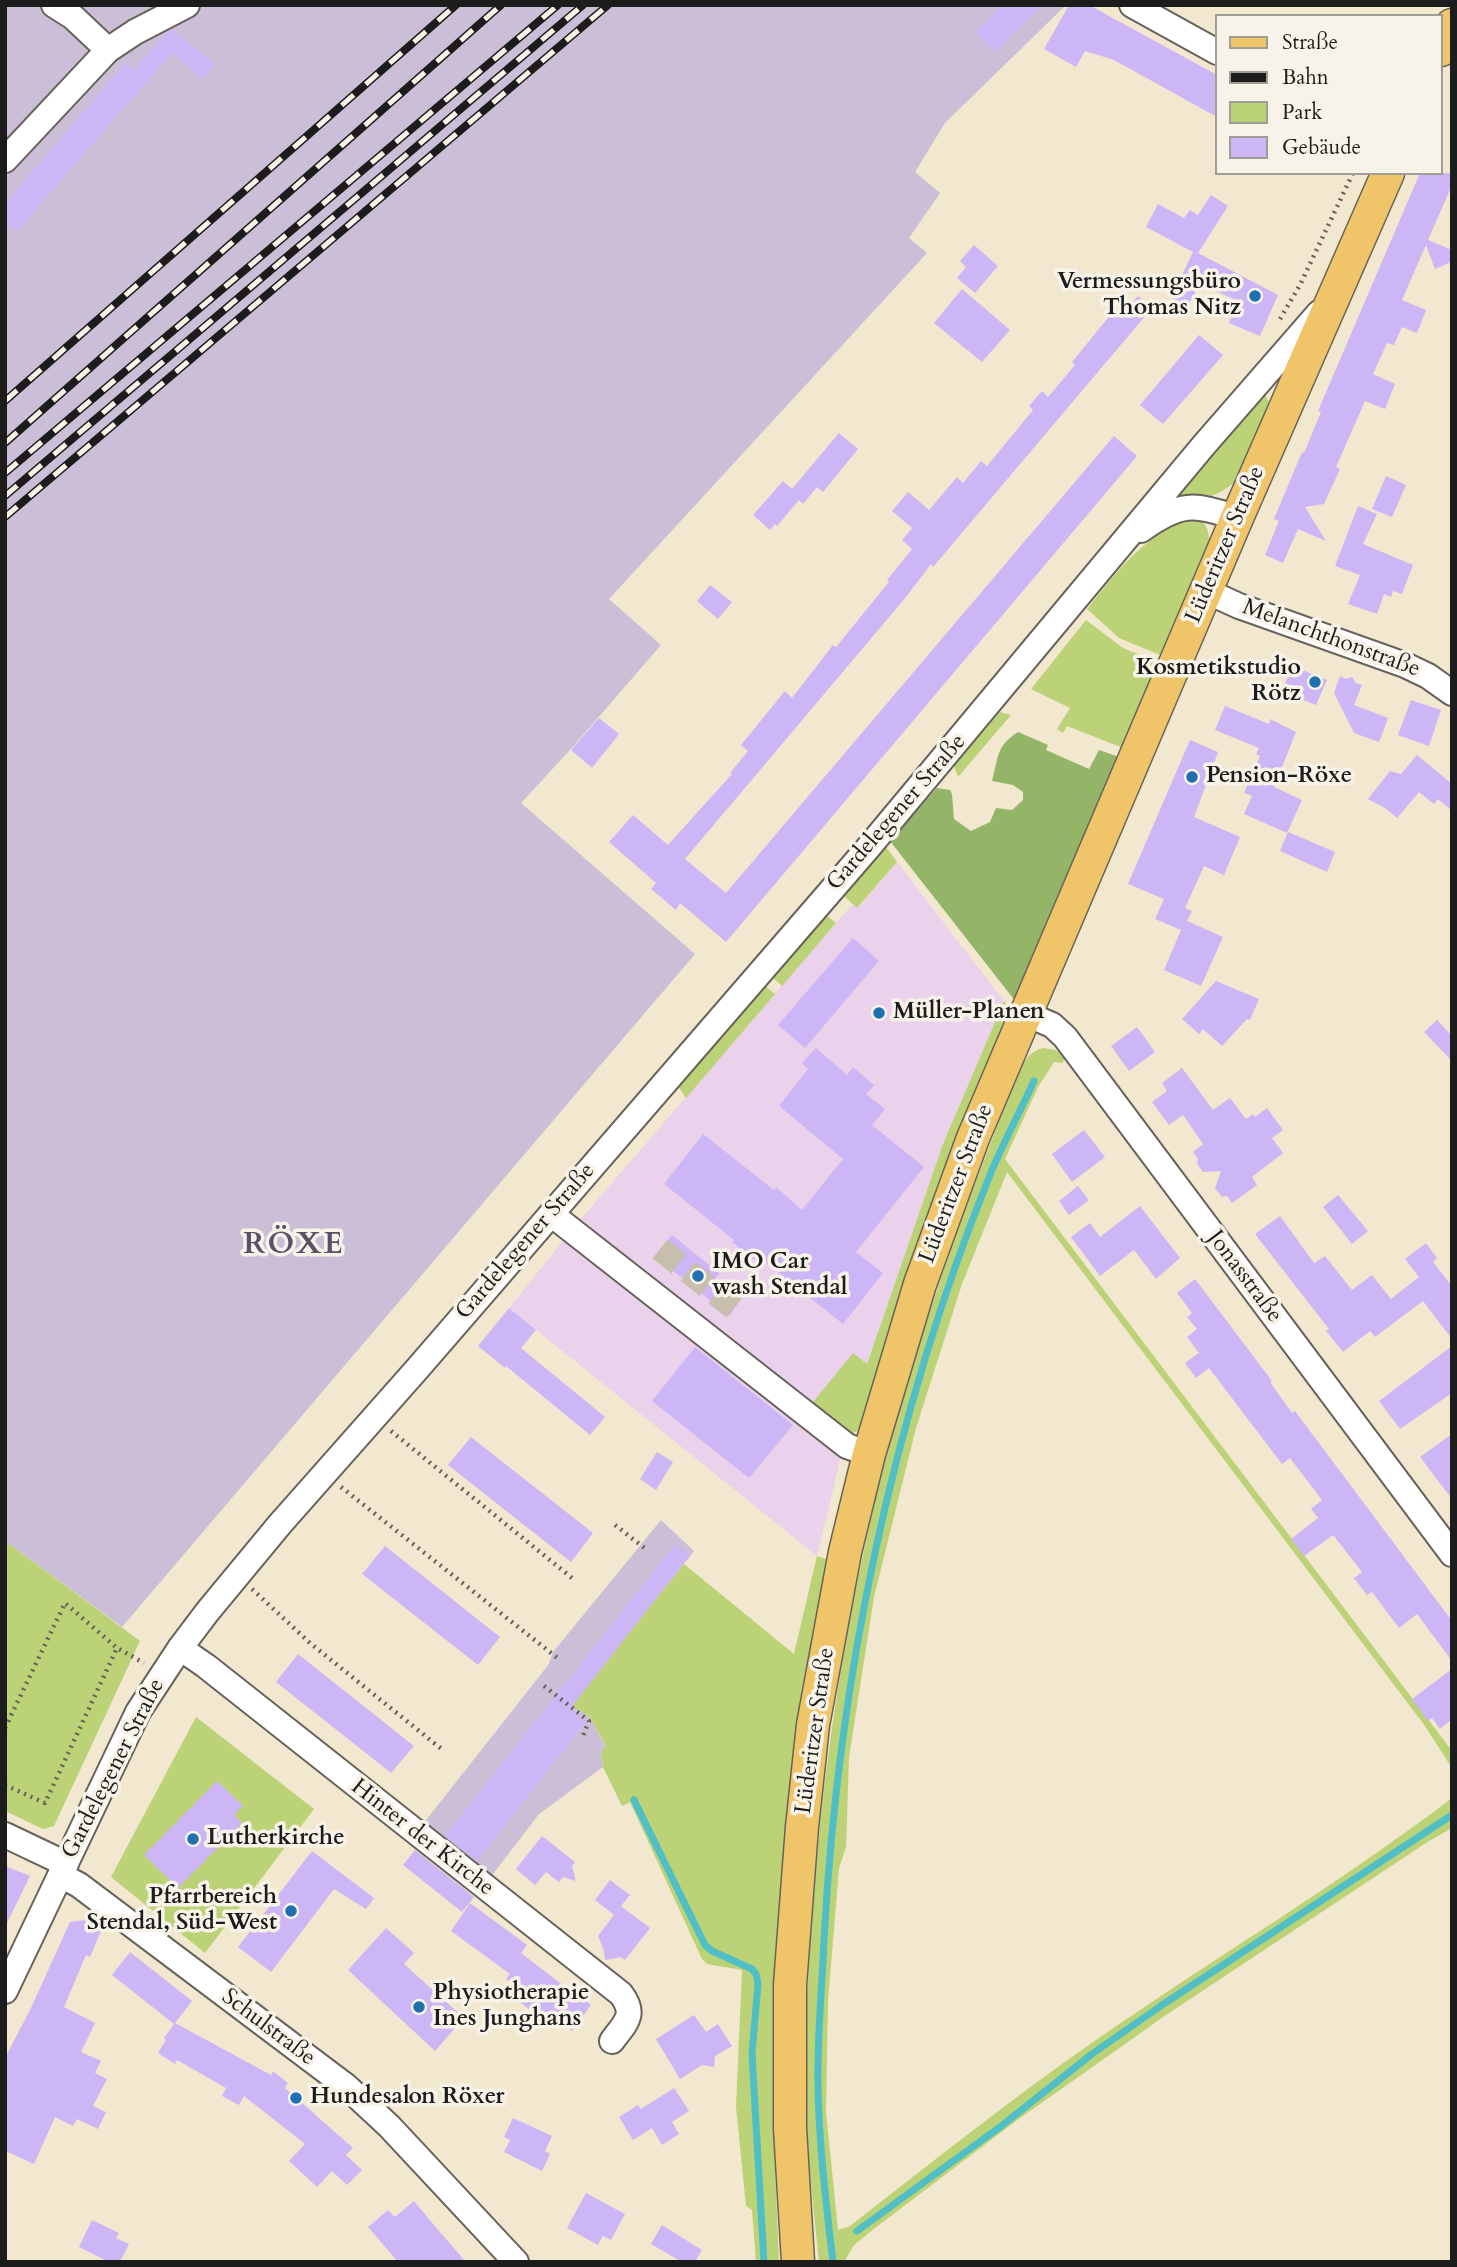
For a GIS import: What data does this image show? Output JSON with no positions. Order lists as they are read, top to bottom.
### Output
{
  "streets": {
    "main road": ["Lüderitzer Straße"],
    "street": [
      "Melanchthonstraße",
      "Gardelegener Straße",
      "Jonasstraße",
      "Hinter der Kirche",
      "Schulstraße"
    ]
  },
  "crossings": [
    ["Lüderitzer Straße", "Melanchthonstraße"],
    ["Lüderitzer Straße", "Gardelegener Straße"],
    ["Lüderitzer Straße", "Jonasstraße"],
    ["Gardelegener Straße", "Hinter der Kirche"],
    ["Gardelegener Straße", "Schulstraße"]
  ],
  "districts": ["RÖXE"],
  "places": [
    "Vermessungsbüro Thomas Nitz",
    "Kosmetikstudio Rötz",
    "Pension-Röxe",
    "Müller-Planen",
    "IMO Car wash Stendal",
    "Lutherkirche",
    "Pfarrbereich Stendal, Süd-West",
    "Physiotherapie Ines Junghans",
    "Hundesalon Röxer"
  ],
  "legend": [
    "Straße",
    "Bahn",
    "Park",
    "Gebäude"
  ]
}
